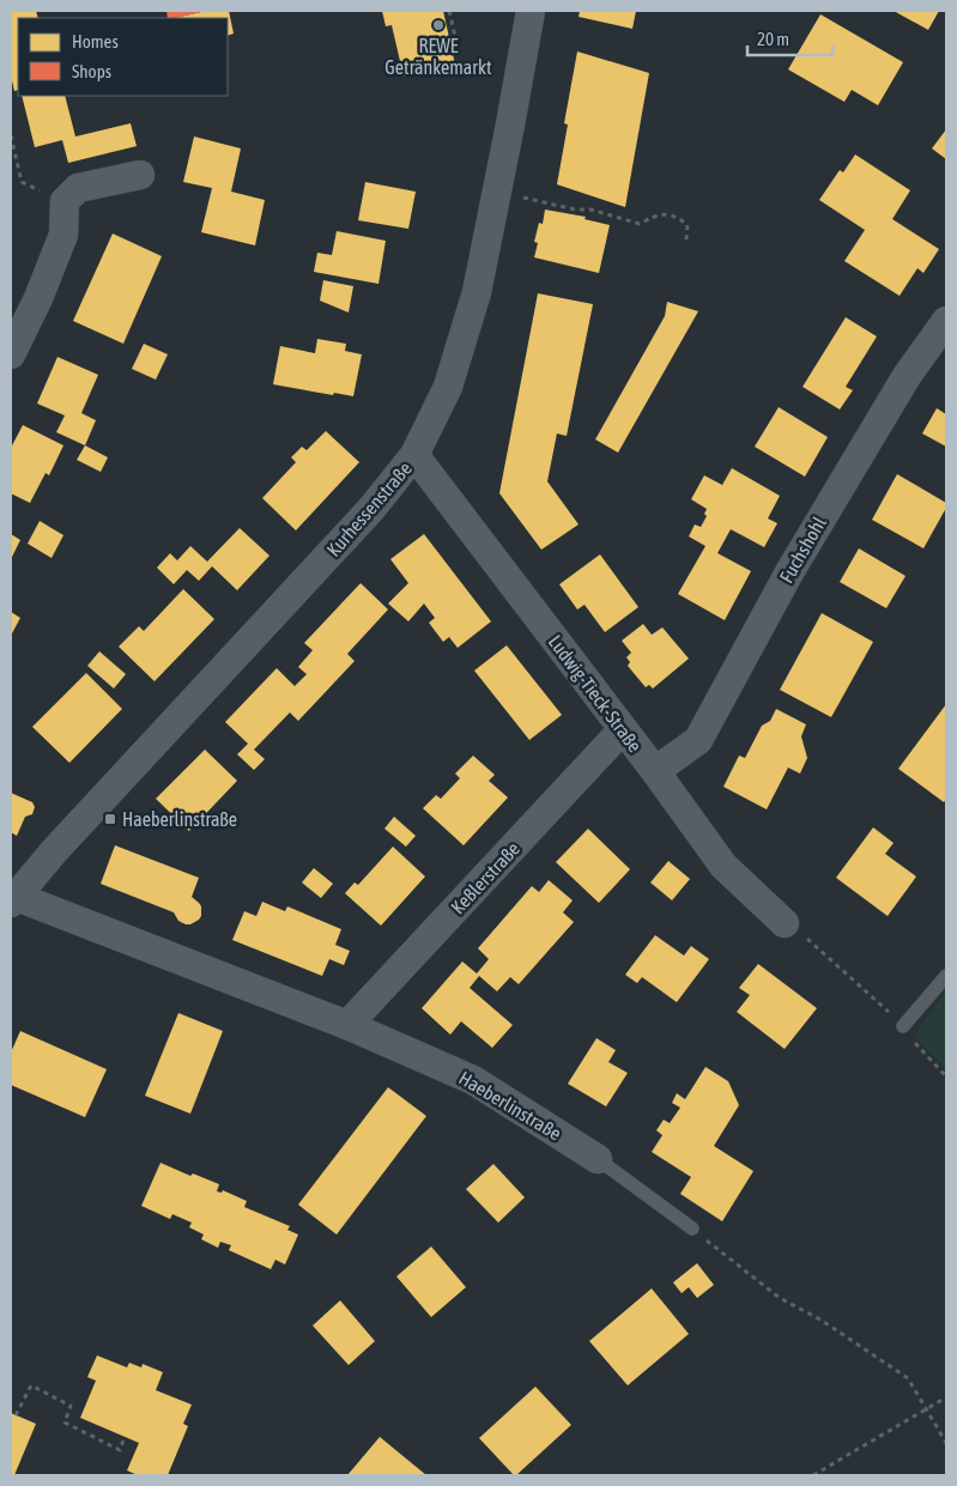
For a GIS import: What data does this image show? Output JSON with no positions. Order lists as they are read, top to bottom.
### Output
{
  "streets": {
    "street": [
      "Kurhessenstraße",
      "Fuchshohl",
      "Ludwig-Tieck-Straße",
      "Keßlerstraße",
      "Haeberlinstraße"
    ]
  },
  "crossings": [
    ["Kurhessenstraße", "Ludwig-Tieck-Straße"],
    ["Kurhessenstraße", "Haeberlinstraße"],
    ["Fuchshohl", "Ludwig-Tieck-Straße"],
    ["Ludwig-Tieck-Straße", "Keßlerstraße"],
    ["Keßlerstraße", "Haeberlinstraße"]
  ],
  "places": {
    "other": ["REWE Getränkemarkt"],
    "transit": ["Haeberlinstraße"]
  },
  "legend": ["Homes", "Shops"],
  "scale_bar": "20 m"
}
